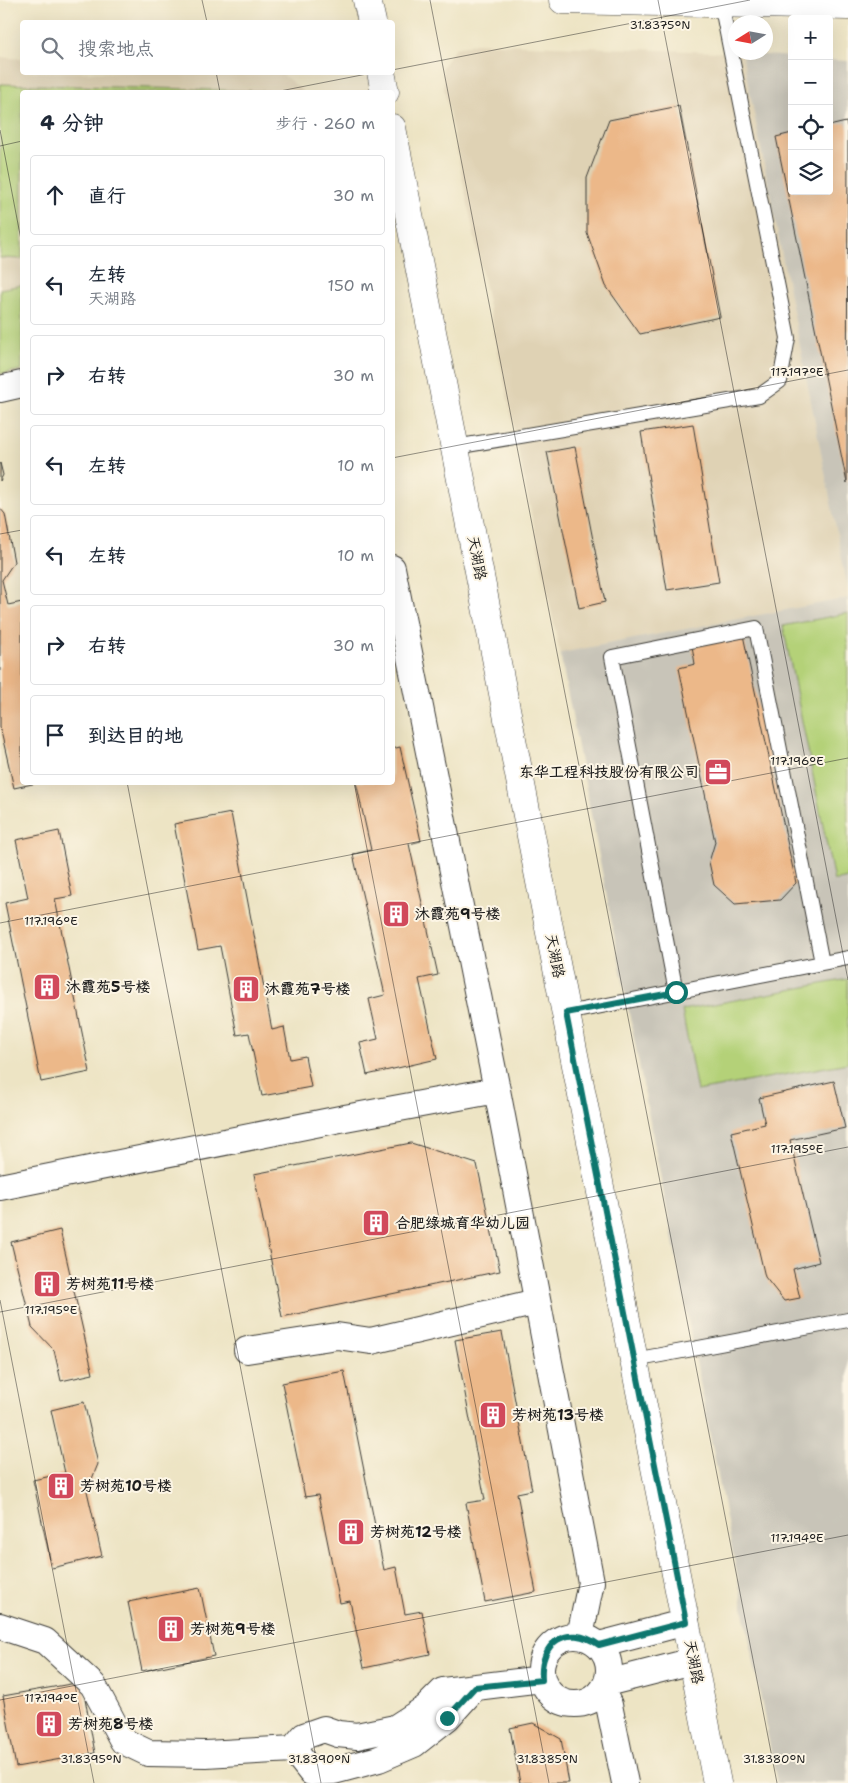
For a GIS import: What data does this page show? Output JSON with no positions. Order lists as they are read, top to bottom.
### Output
{
  "streets": {
    "street": ["天湖路"]
  },
  "places": {
    "office": ["东华工程科技股份有限公司"],
    "building": [
      "沐霞苑9号楼",
      "沐霞苑5号楼",
      "沐霞苑7号楼",
      "合肥绿城育华幼儿园",
      "芳树苑11号楼",
      "芳树苑13号楼",
      "芳树苑10号楼",
      "芳树苑12号楼",
      "芳树苑9号楼",
      "芳树苑8号楼"
    ]
  },
  "north": "left",
  "page": {
    "map_buttons": ["+", "−"],
    "search": "搜索地点",
    "heading": ["4 分钟", "步行 · 260 m"],
    "list": [
      ["直行", "30 m"],
      ["左转", "天湖路", "150 m"],
      ["右转", "30 m"],
      ["左转", "10 m"],
      ["左转", "10 m"],
      ["右转", "30 m"],
      "到达目的地"
    ]
  },
  "coordinates": [
    "31.8375°N",
    "117.197°E",
    "117.196°E",
    "117.195°E",
    "117.194°E",
    "31.8395°N",
    "31.8390°N",
    "31.8385°N",
    "31.8380°N"
  ]
}
